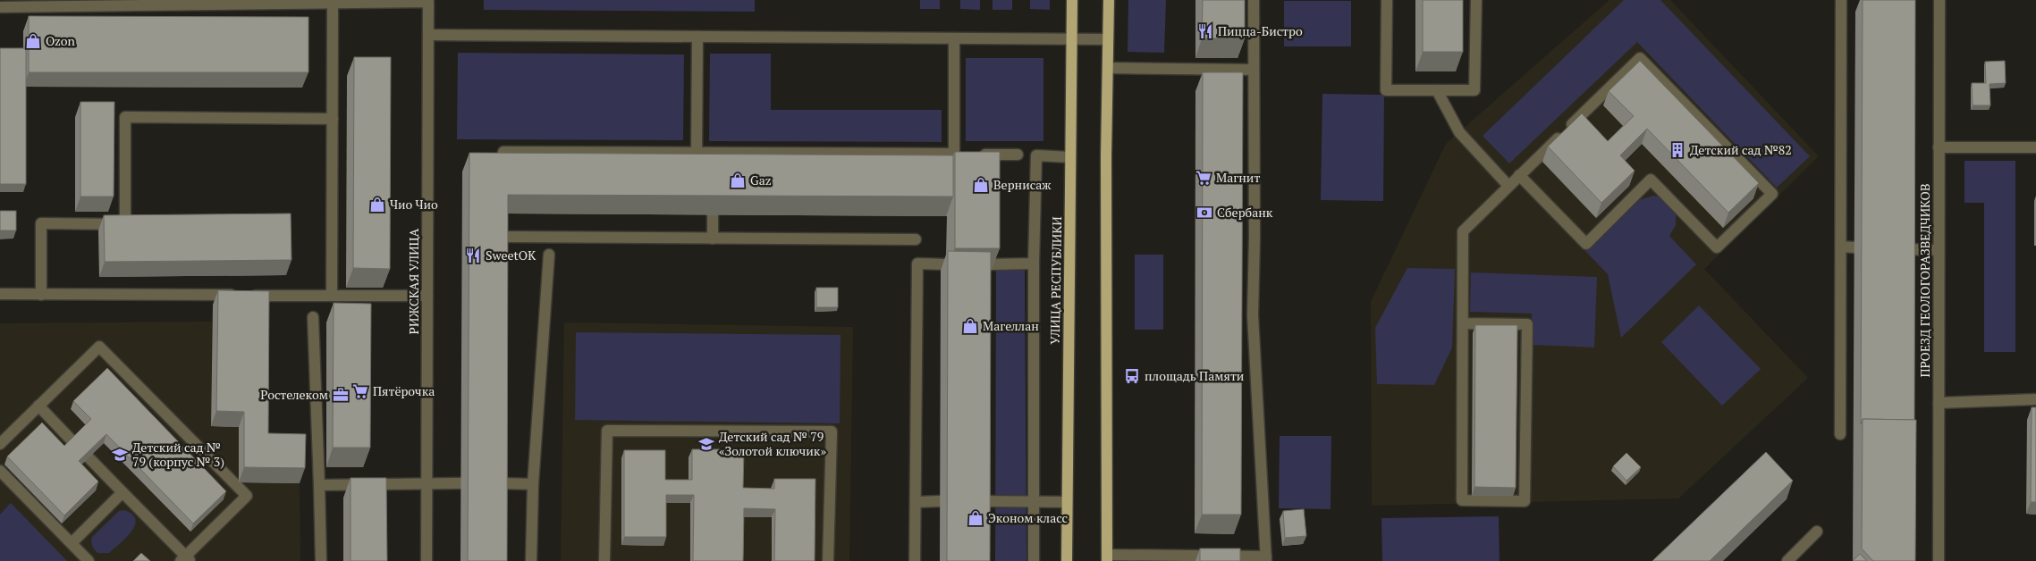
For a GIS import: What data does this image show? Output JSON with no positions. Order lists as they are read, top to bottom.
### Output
{
  "streets": {
    "main road": ["УЛИЦА РЕСПУБЛИКИ"],
    "street": ["ПРОЕЗД ГЕОЛОГОРАЗВЕДЧИКОВ", "РИЖСКАЯ УЛИЦА"]
  },
  "places": {
    "restaurant": ["Пицца-Бистро", "SweetOK"],
    "shop": [
      "Ozon",
      "Gaz",
      "Вернисаж",
      "Чио Чио",
      "Магеллан",
      "Эконом класс"
    ],
    "building": ["Детский сад №82"],
    "supermarket": ["Магнит", "Пятёрочка"],
    "bank": ["Сбербанк"],
    "bus stop": ["площадь Памяти"],
    "office": ["Ростелеком"],
    "school or university": ["Детский сад № 79 «Золотой ключик»", "Детский сад № 79 (корпус № 3)"]
  }
}
